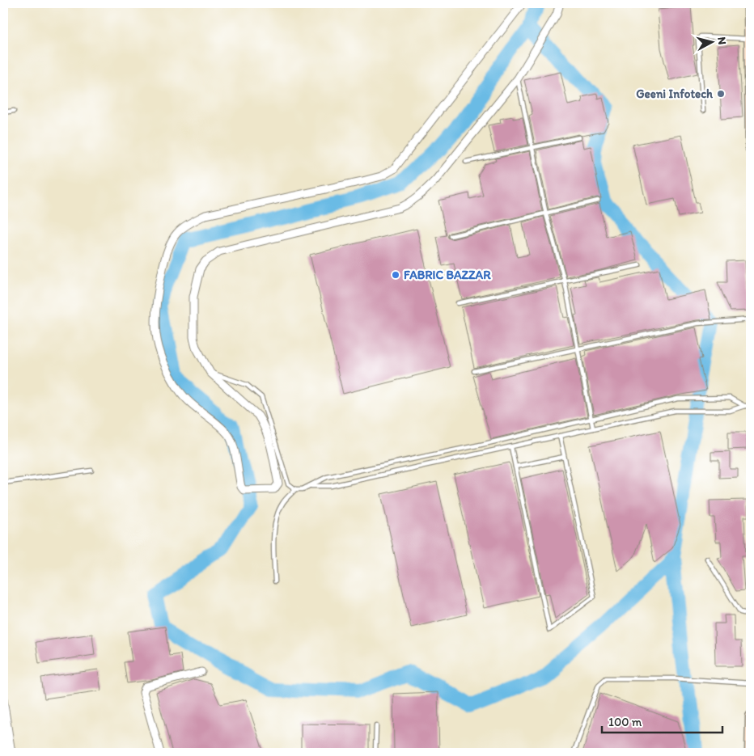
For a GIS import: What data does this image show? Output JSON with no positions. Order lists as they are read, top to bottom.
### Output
{
  "places": ["Geeni Infotech", "FABRIC BAZZAR"],
  "scale_bar": "100 m",
  "north": "right"
}
